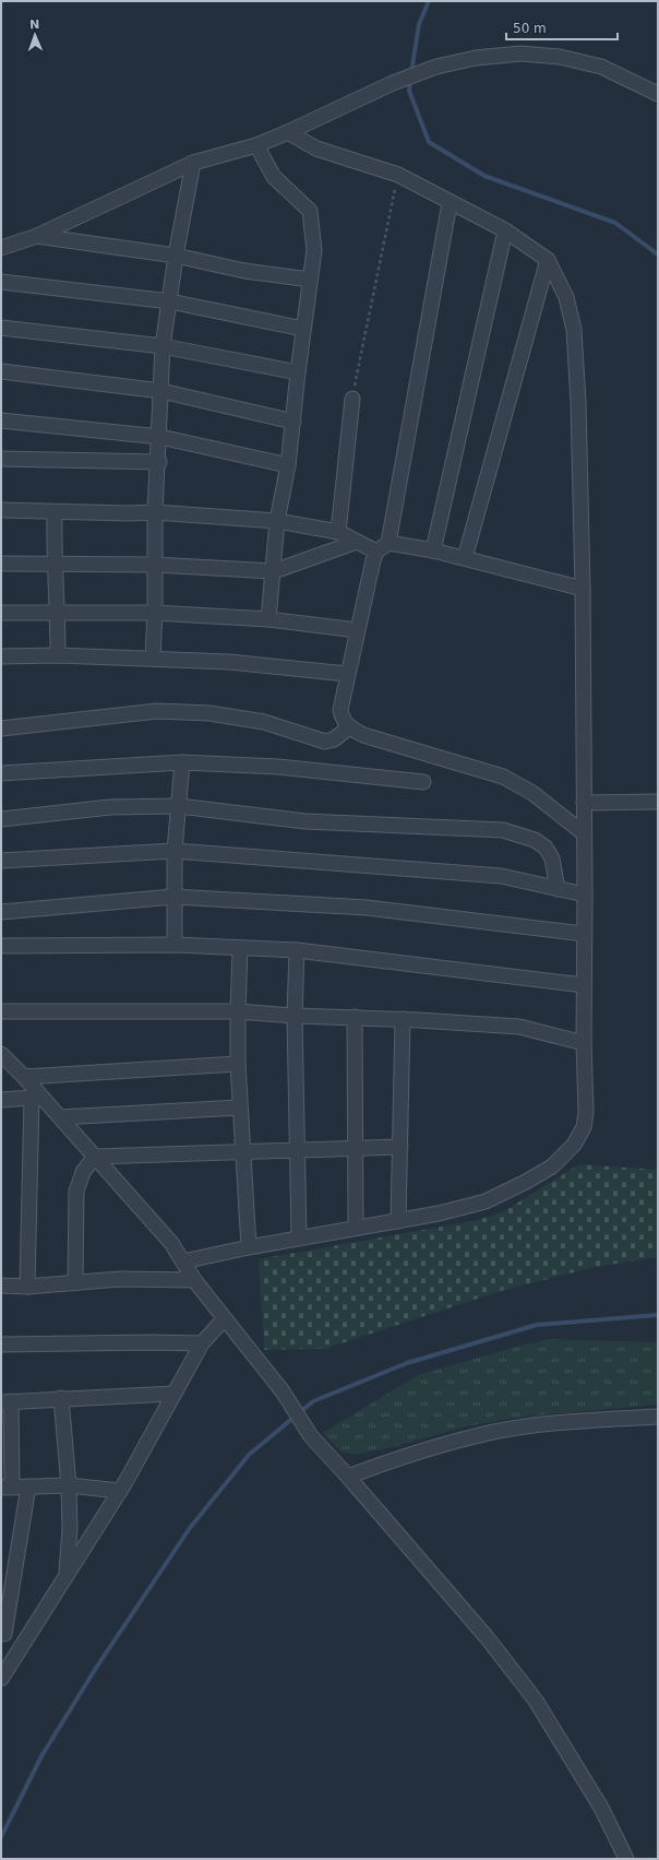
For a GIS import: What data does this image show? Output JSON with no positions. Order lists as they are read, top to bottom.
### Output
{
  "scale_bar": "50 m",
  "north": "top"
}
